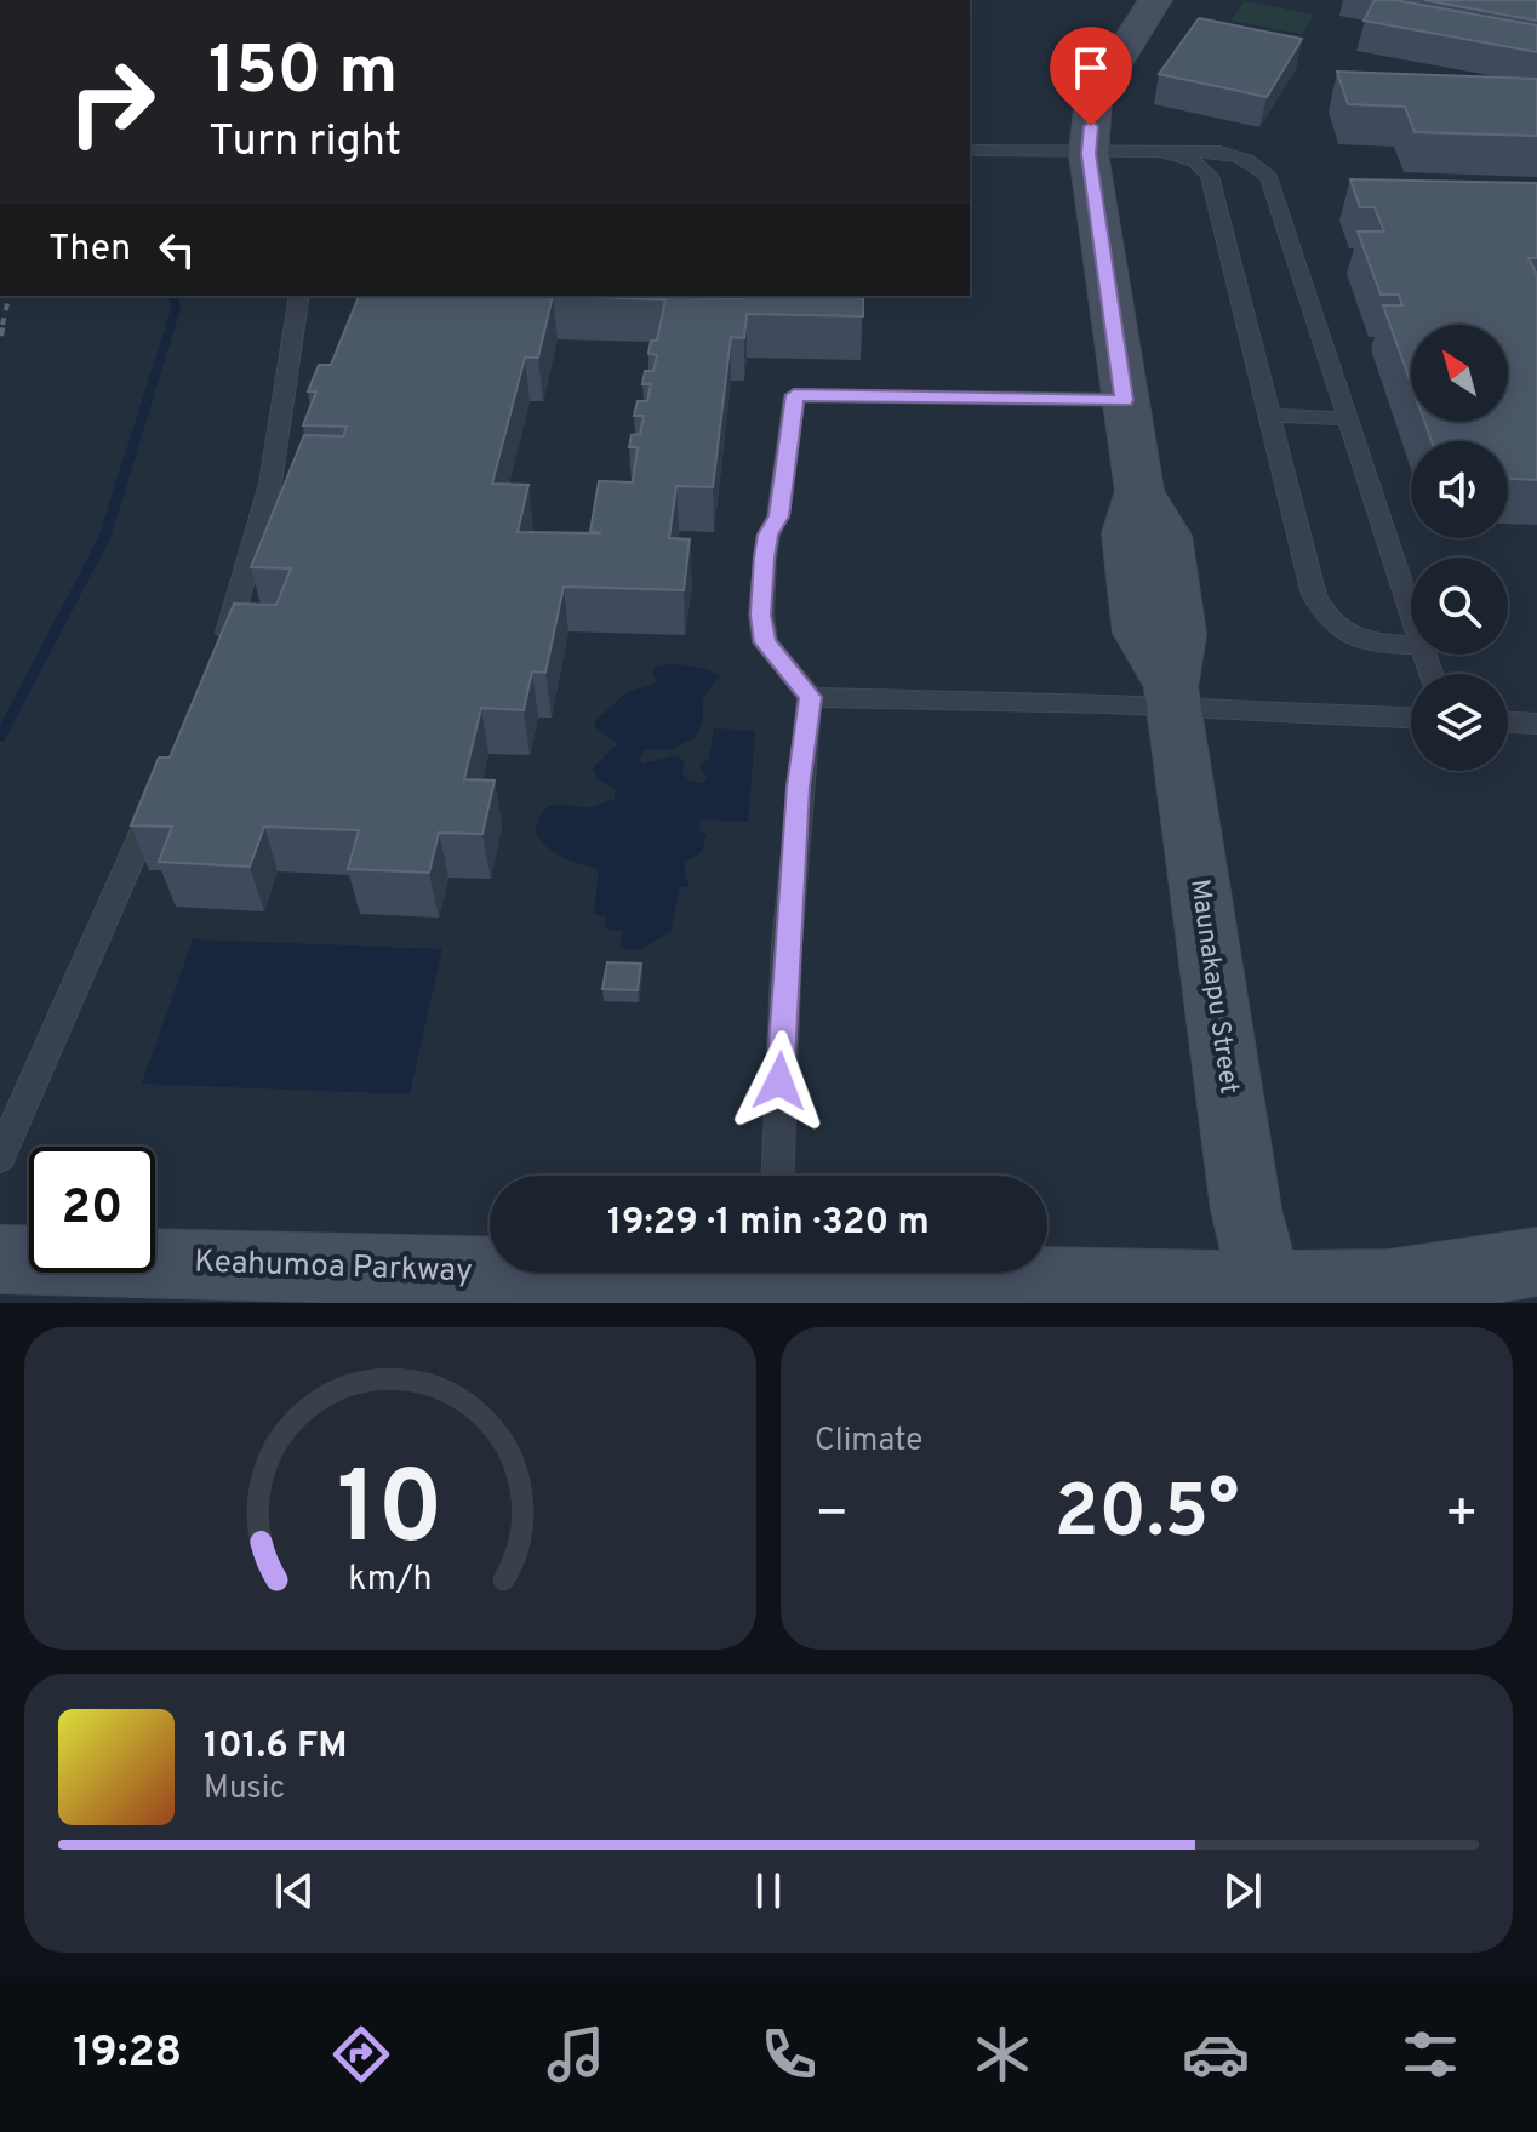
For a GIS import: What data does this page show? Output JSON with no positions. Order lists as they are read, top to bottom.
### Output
{
  "streets": {
    "street": ["Maunakapu Street", "Keahumoa Parkway"]
  },
  "crossings": [
    ["Maunakapu Street", "Keahumoa Parkway"]
  ],
  "north": "top left",
  "page": {
    "turn": ["150 m", "Turn right"],
    "then": "Then",
    "limit": "20",
    "trip": "19:29 · 1 min · 320 m",
    "tile": "Climate",
    "heat": ["−", "20.5°", "+"],
    "song": ["101.6 FM", "Music"],
    "tabs": "19:28",
    "gauge": ["10", "km/h"]
  }
}
